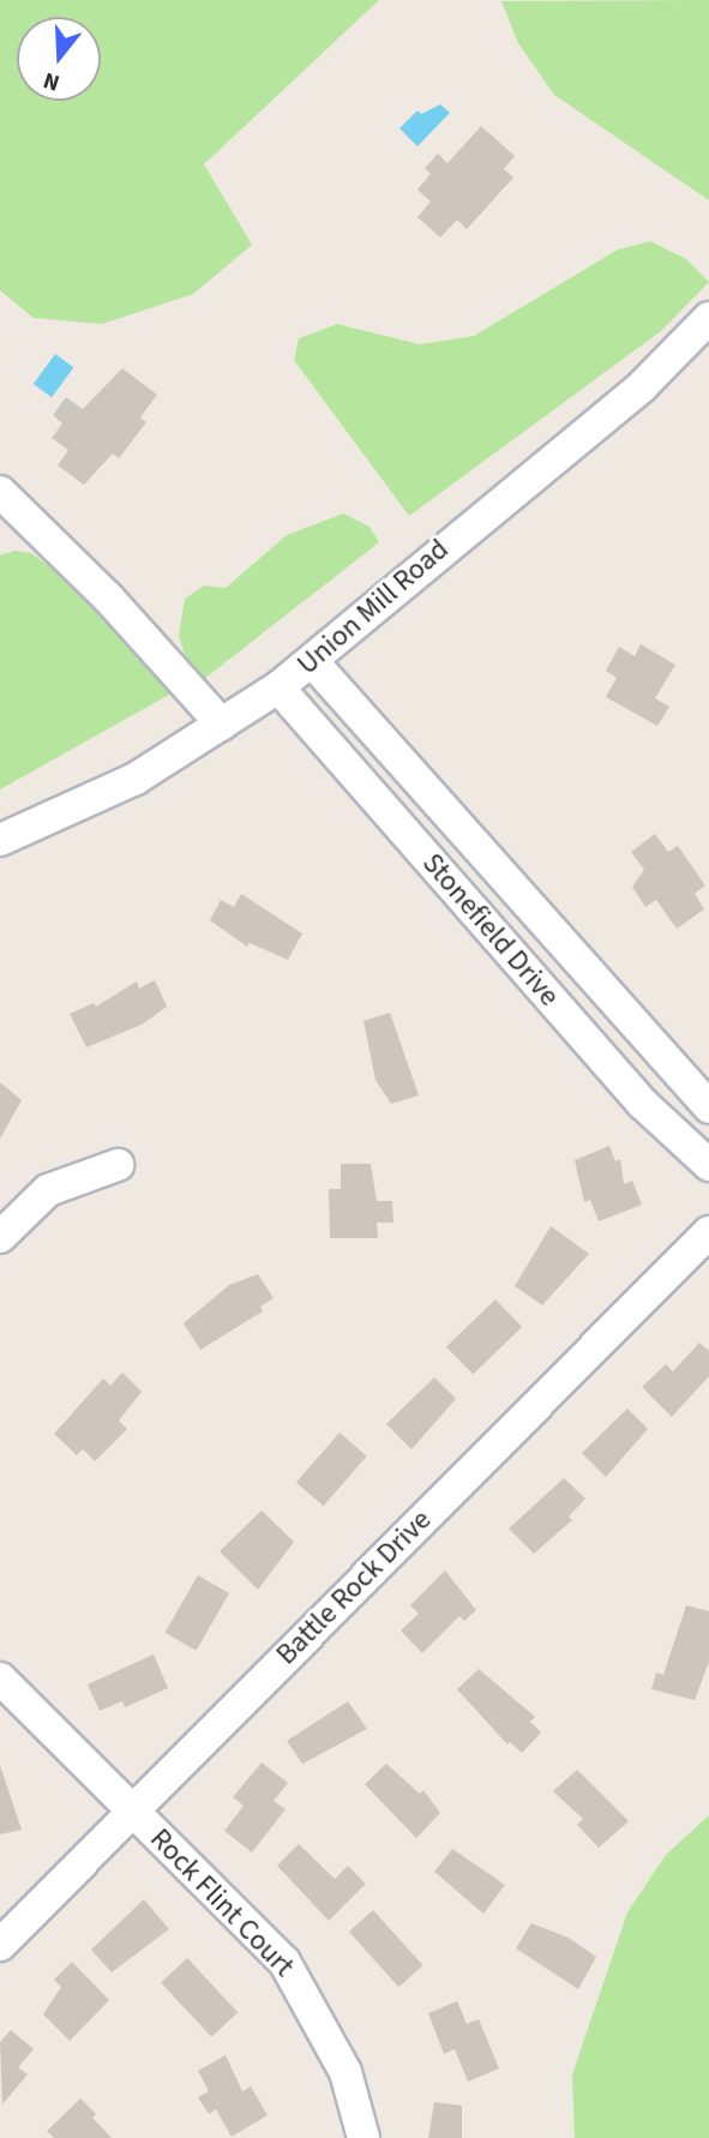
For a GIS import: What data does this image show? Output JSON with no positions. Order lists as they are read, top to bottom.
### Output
{
  "streets": {
    "street": [
      "Union Mill Road",
      "Stonefield Drive",
      "Battle Rock Drive",
      "Rock Flint Court"
    ]
  },
  "crossings": [
    ["Union Mill Road", "Stonefield Drive"],
    ["Battle Rock Drive", "Rock Flint Court"]
  ],
  "north": "bottom"
}
